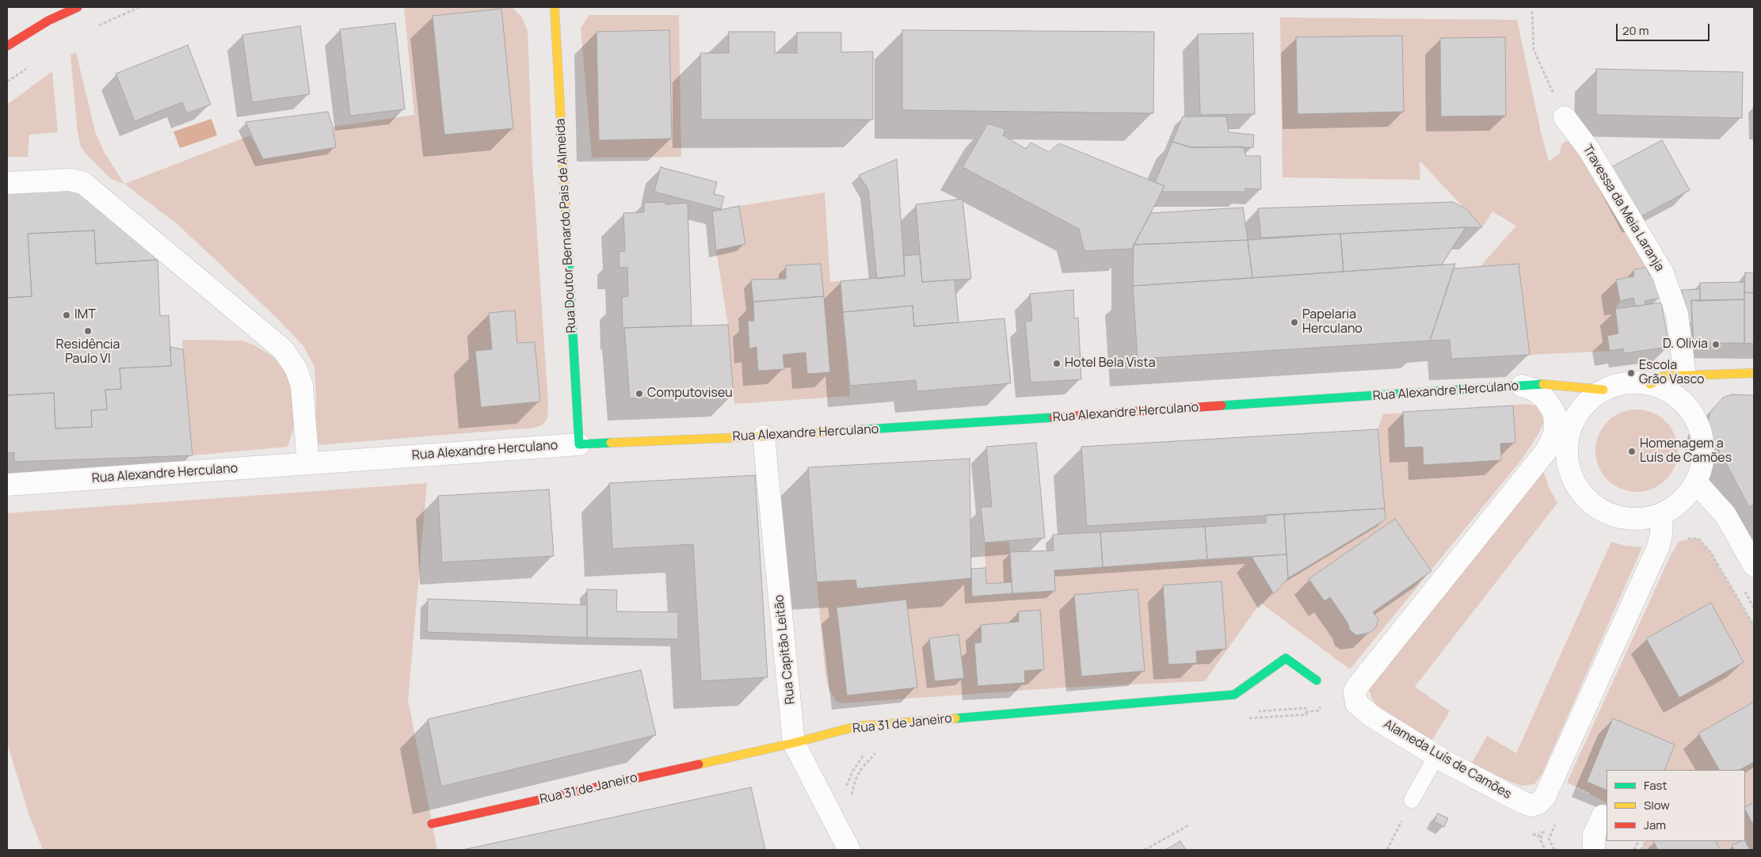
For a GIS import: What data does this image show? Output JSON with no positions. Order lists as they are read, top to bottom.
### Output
{
  "streets": {
    "street": [
      "Travessa da Meia Laranja",
      "Rua Doutor Bernardo Pais de Almeida",
      "Rua Alexandre Herculano",
      "Rua Capitão Leitão",
      "Rua 31 de Janeiro",
      "Alameda Luís de Camões"
    ]
  },
  "crossings": [
    ["Rua Doutor Bernardo Pais de Almeida", "Rua Alexandre Herculano"],
    ["Rua Alexandre Herculano", "Rua Capitão Leitão"],
    ["Rua Alexandre Herculano", "Alameda Luís de Camões"],
    ["Rua Capitão Leitão", "Rua 31 de Janeiro"]
  ],
  "places": [
    "IMT",
    "Papelaria Herculano",
    "Residência Paulo VI",
    "D. Olivia",
    "Hotel Bela Vista",
    "Escola Grão Vasco",
    "Computoviseu",
    "Homenagem a Luís de Camões"
  ],
  "legend": ["Fast", "Slow", "Jam"],
  "scale_bar": "20 m"
}
